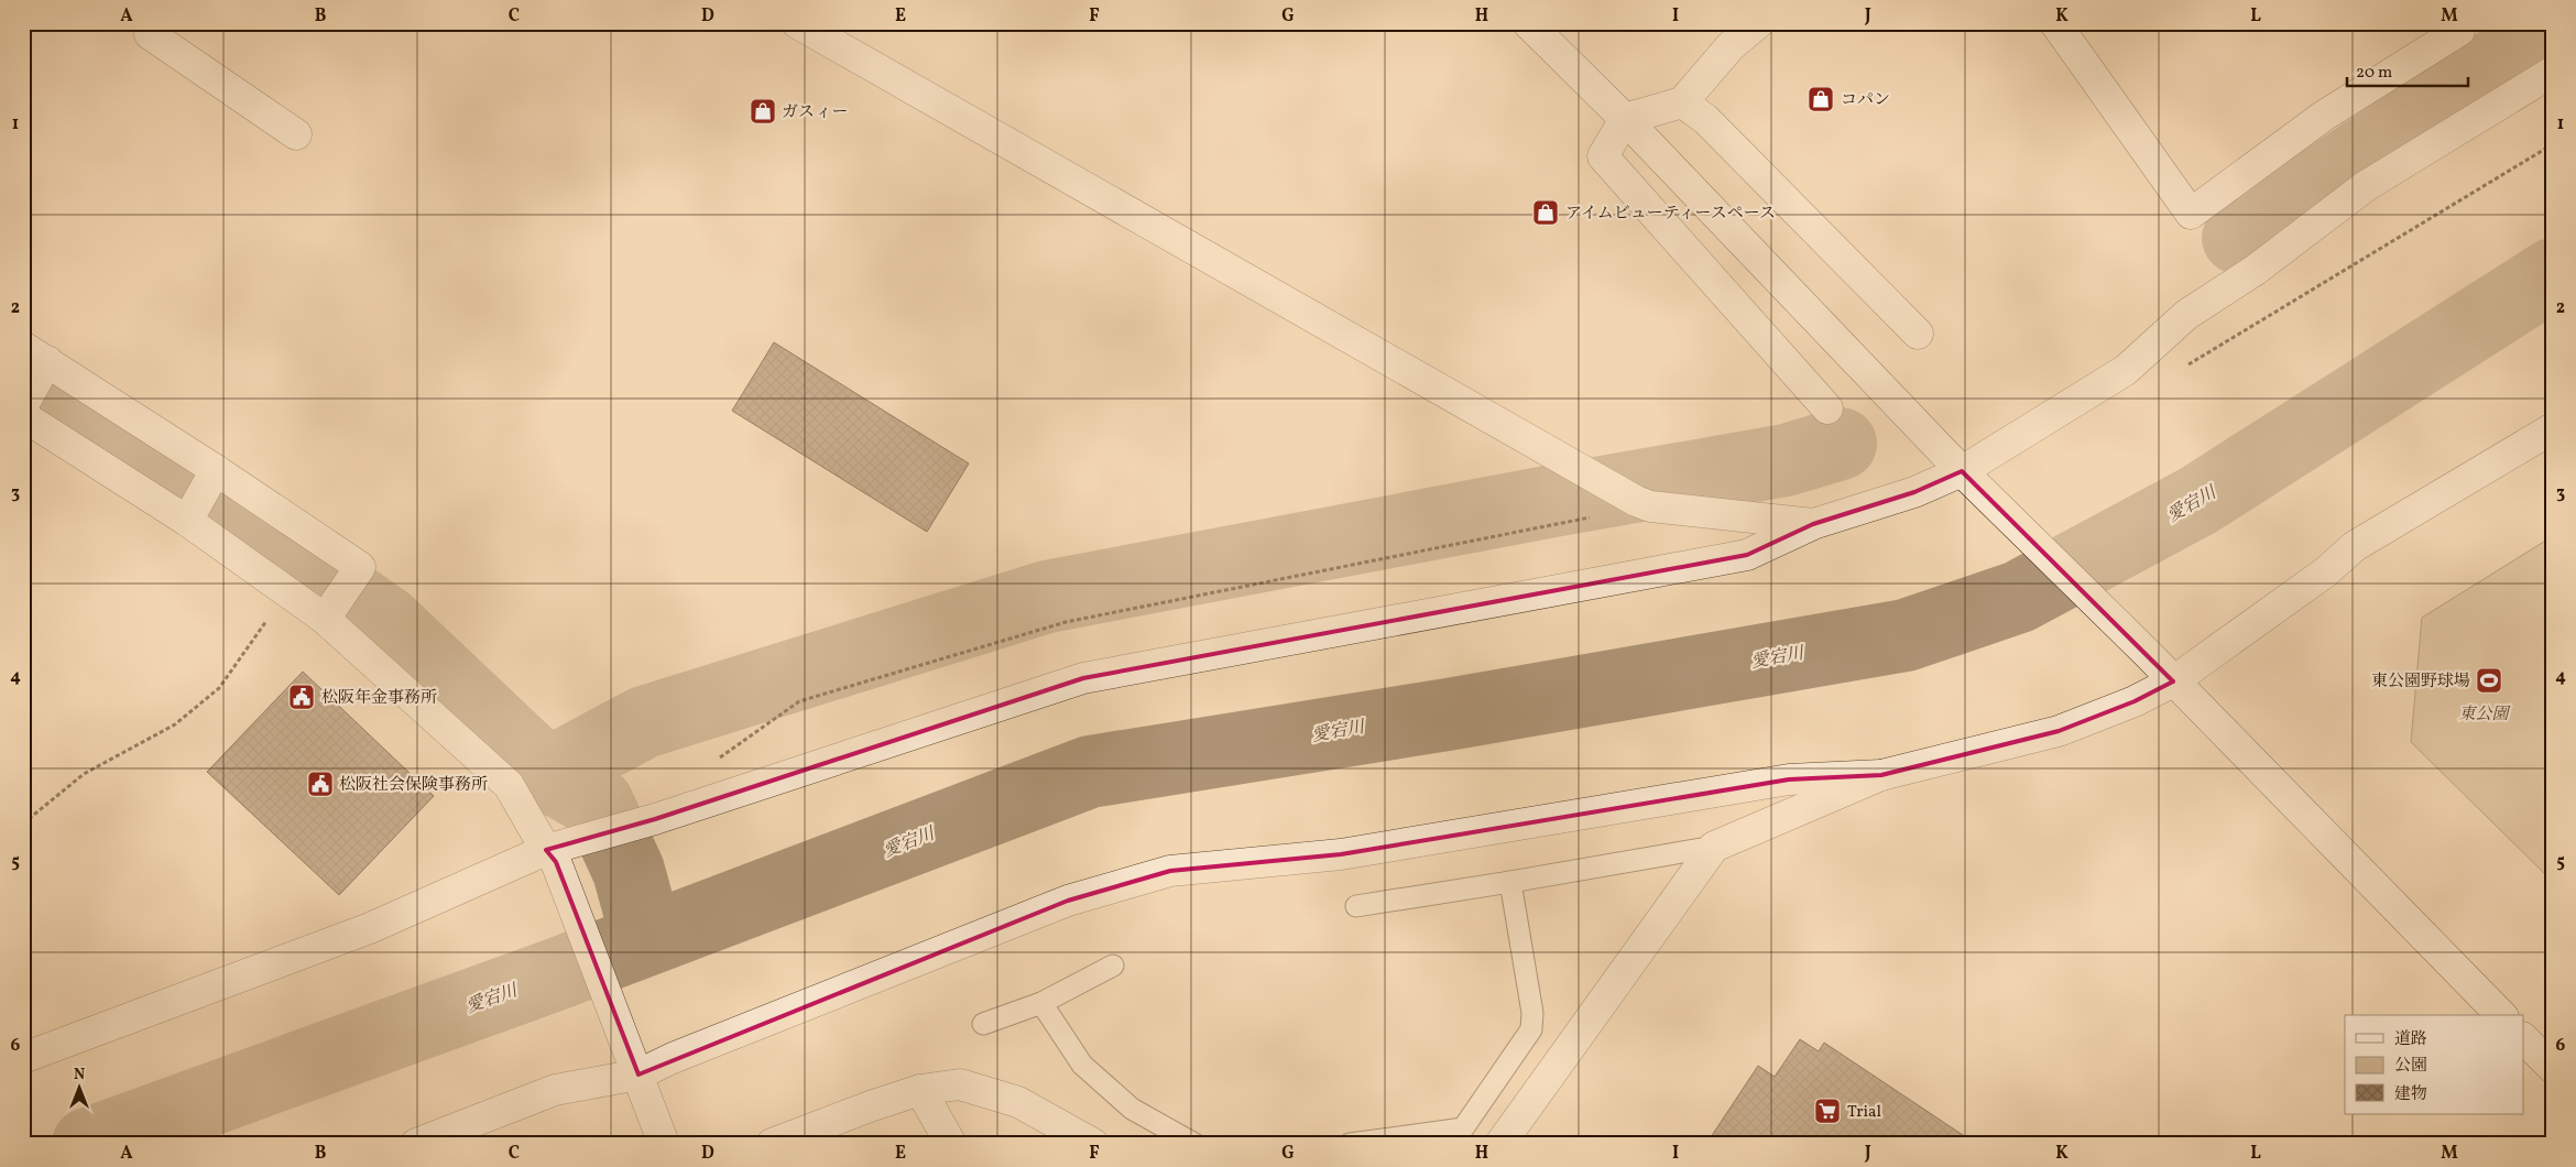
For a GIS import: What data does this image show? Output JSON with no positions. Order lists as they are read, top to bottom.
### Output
{
  "water": ["愛宕川"],
  "parks": ["東公園"],
  "places": {
    "shop": ["コパン", "ガスィー", "アイムビューティースペース"],
    "sports": ["東公園野球場"],
    "public building": ["松阪年金事務所", "松阪社会保険事務所"],
    "supermarket": ["Trial"]
  },
  "legend": ["道路", "公園", "建物"],
  "scale_bar": "20 m",
  "north": "top",
  "grid": {
    "columns": [
      "A",
      "B",
      "C",
      "D",
      "E",
      "F",
      "G",
      "H",
      "I",
      "J",
      "K",
      "L",
      "M"
    ],
    "rows": [
      "1",
      "2",
      "3",
      "4",
      "5",
      "6"
    ]
  }
}
